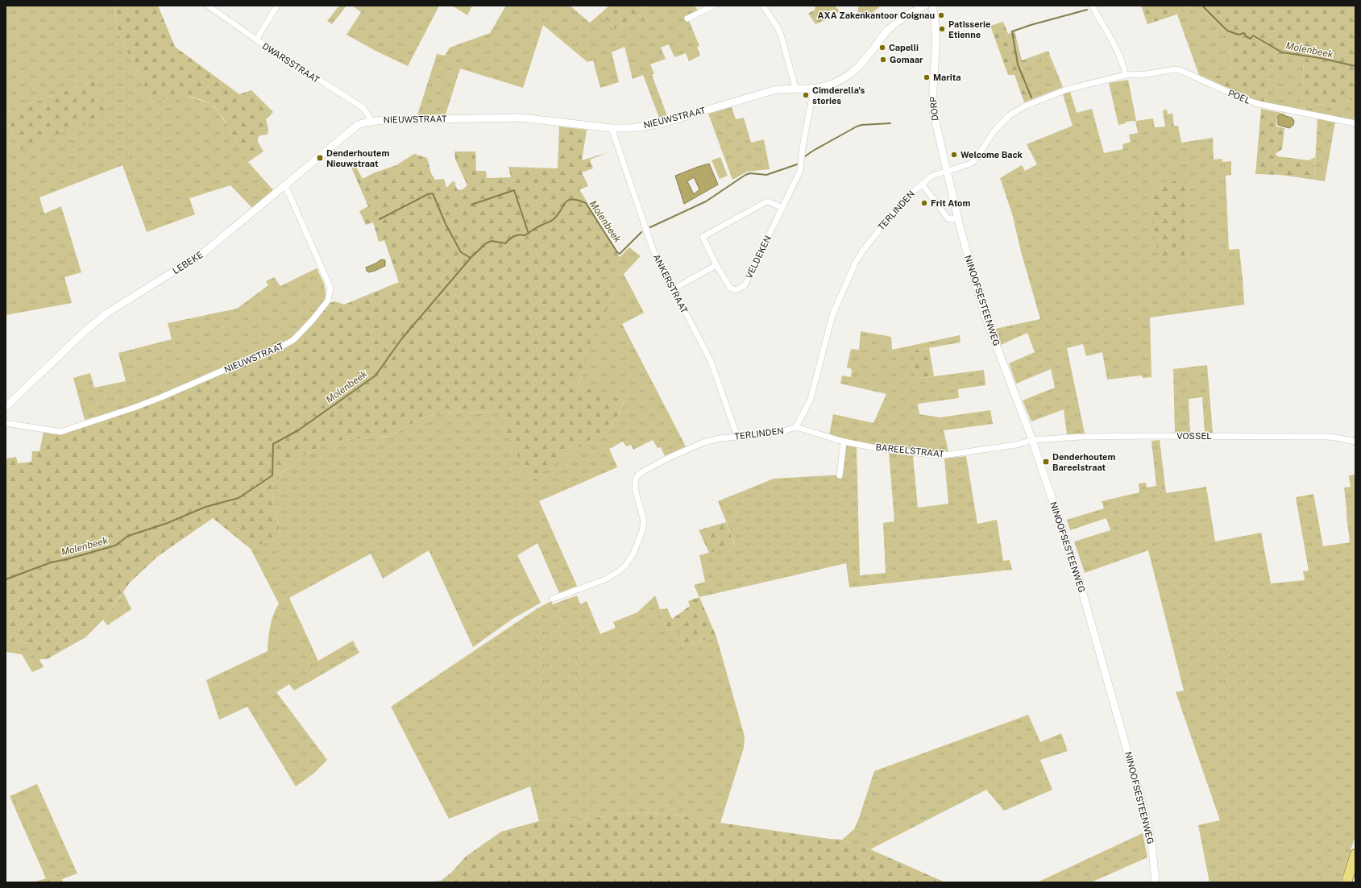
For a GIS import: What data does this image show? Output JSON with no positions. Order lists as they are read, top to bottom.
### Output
{
  "streets": {
    "street": [
      "DWARSSTRAAT",
      "POEL",
      "DORP",
      "NIEUWSTRAAT",
      "TERLINDEN",
      "VELDEKEN",
      "LEBEKE",
      "ANKERSTRAAT",
      "NINOOFSESTEENWEG",
      "VOSSEL",
      "BAREELSTRAAT"
    ]
  },
  "crossings": [
    ["DWARSSTRAAT", "NIEUWSTRAAT"],
    ["DWARSSTRAAT", "LEBEKE"],
    ["POEL", "DORP"],
    ["POEL", "TERLINDEN"],
    ["POEL", "NINOOFSESTEENWEG"],
    ["DORP", "TERLINDEN"],
    ["DORP", "NINOOFSESTEENWEG"],
    ["NIEUWSTRAAT", "VELDEKEN"],
    ["NIEUWSTRAAT", "LEBEKE"],
    ["NIEUWSTRAAT", "ANKERSTRAAT"],
    ["TERLINDEN", "ANKERSTRAAT"],
    ["TERLINDEN", "NINOOFSESTEENWEG"],
    ["TERLINDEN", "BAREELSTRAAT"],
    ["NINOOFSESTEENWEG", "VOSSEL"],
    ["NINOOFSESTEENWEG", "BAREELSTRAAT"],
    ["VOSSEL", "BAREELSTRAAT"]
  ],
  "water": ["Molenbeek"],
  "places": {
    "other": [
      "AXA Zakenkantoor Coignau",
      "Patisserie Etienne",
      "Capelli",
      "Gomaar",
      "Marita",
      "Cimderella's stories",
      "Welcome Back",
      "Frit Atom"
    ],
    "transit": ["Denderhoutem Nieuwstraat", "Denderhoutem Bareelstraat"]
  }
}
